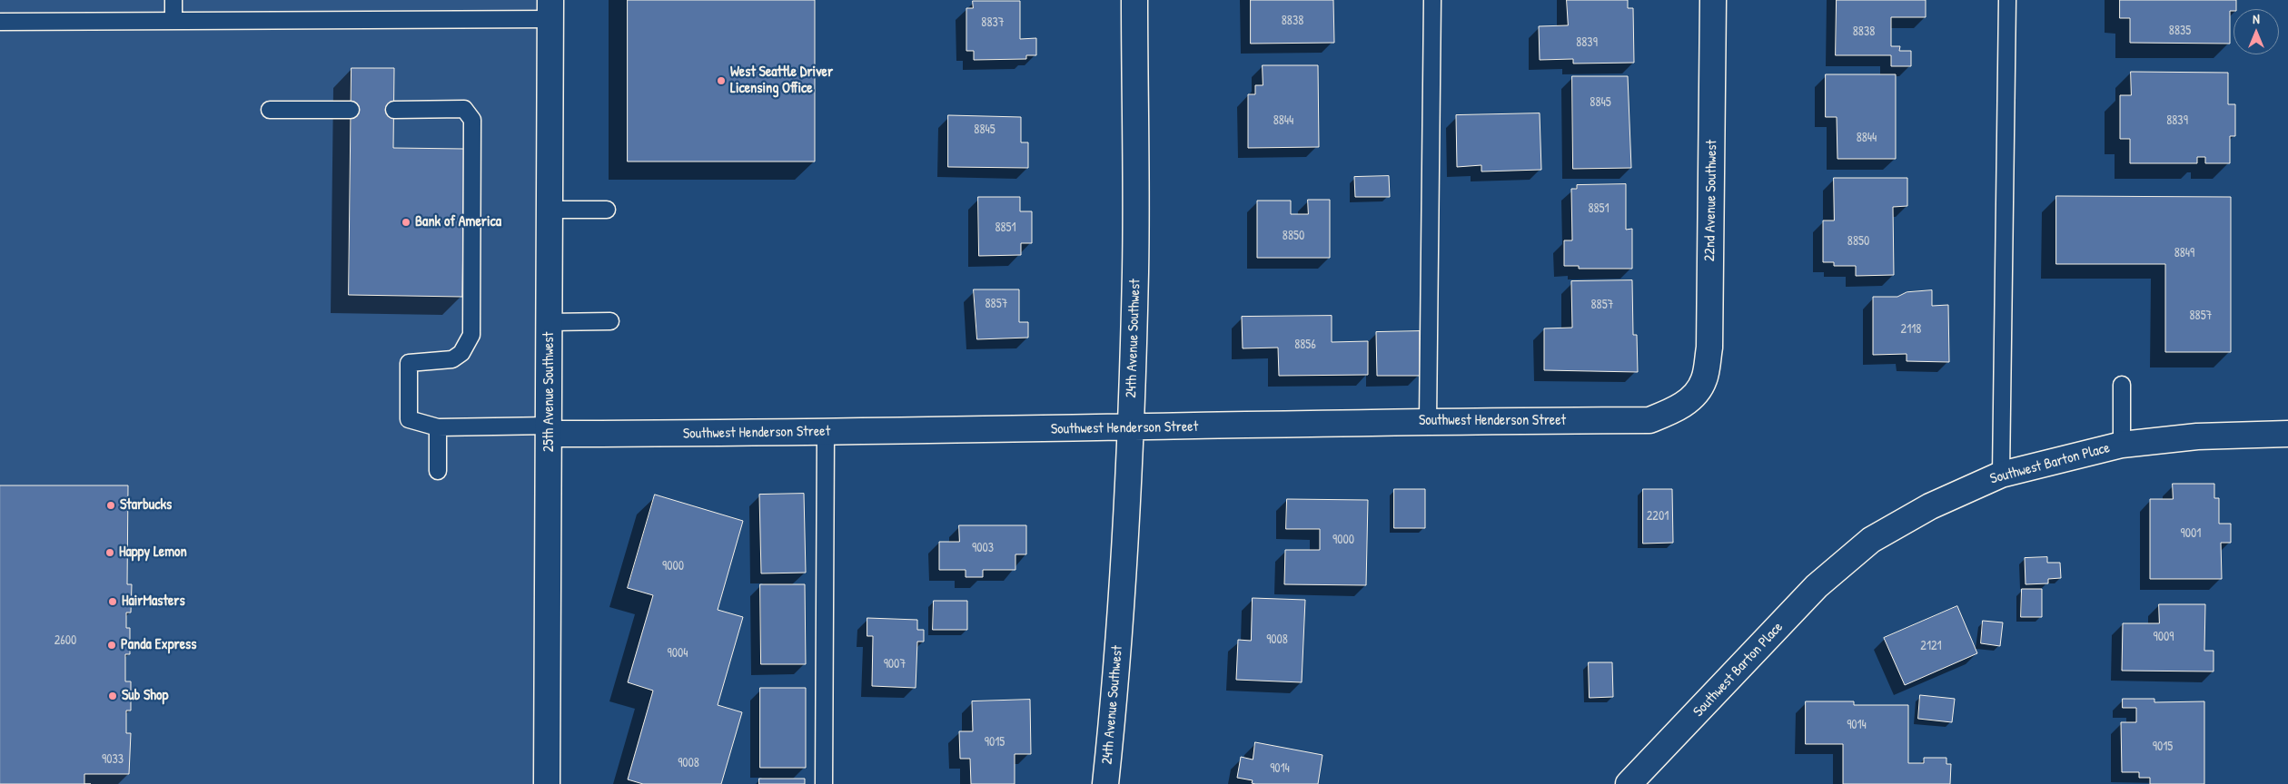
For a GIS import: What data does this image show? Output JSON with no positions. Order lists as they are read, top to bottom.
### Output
{
  "streets": {
    "street": [
      "22nd Avenue Southwest",
      "24th Avenue Southwest",
      "25th Avenue Southwest",
      "Southwest Henderson Street",
      "Southwest Barton Place"
    ]
  },
  "crossings": [
    ["22nd Avenue Southwest", "Southwest Henderson Street"],
    ["24th Avenue Southwest", "Southwest Henderson Street"],
    ["25th Avenue Southwest", "Southwest Henderson Street"]
  ],
  "places": [
    "West Seattle Driver Licensing Office",
    "Bank of America",
    "Starbucks",
    "Happy Lemon",
    "HairMasters",
    "Panda Express",
    "Sub Shop"
  ],
  "house_numbers": [
    "8838",
    "8837",
    "8835",
    "8838",
    "8839",
    "8845",
    "8844",
    "8839",
    "8845",
    "8844",
    "8851",
    "8851",
    "8850",
    "8850",
    "8849",
    "8857",
    "8857",
    "8857",
    "2118",
    "8856",
    "2201",
    "9001",
    "9000",
    "9003",
    "9000",
    "9009",
    "9008",
    "2600",
    "2121",
    "9004",
    "9007",
    "9014",
    "9015",
    "9015",
    "9033",
    "9008",
    "9014"
  ],
  "north": "top"
}
